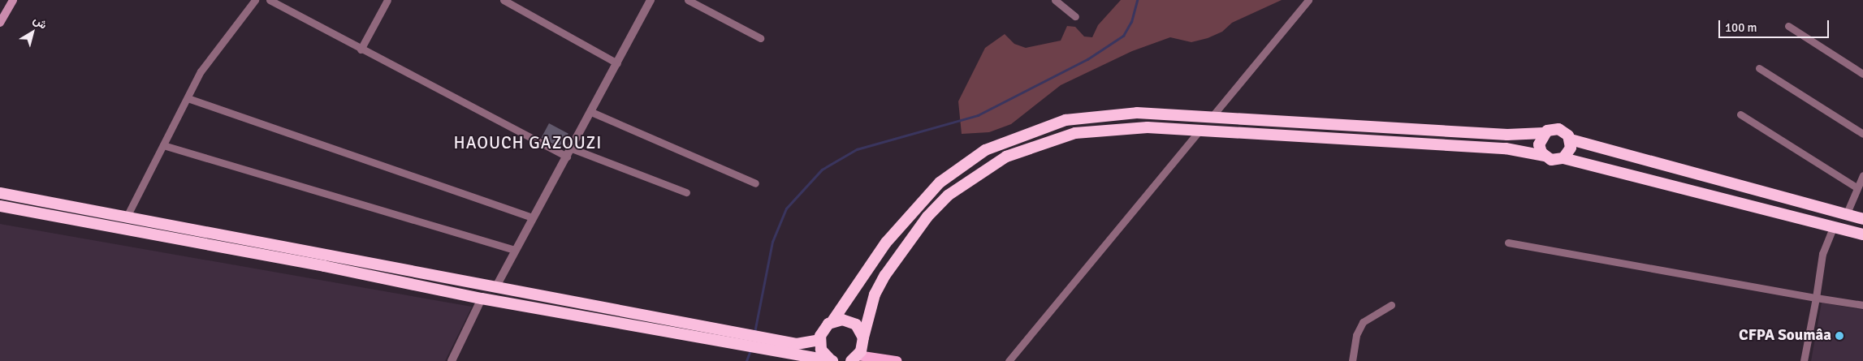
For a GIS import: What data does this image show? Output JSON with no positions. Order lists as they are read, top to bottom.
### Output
{
  "districts": ["HAOUCH GAZOUZI"],
  "places": ["CFPA Soumâa"],
  "scale_bar": "100 m",
  "north": "top right"
}
